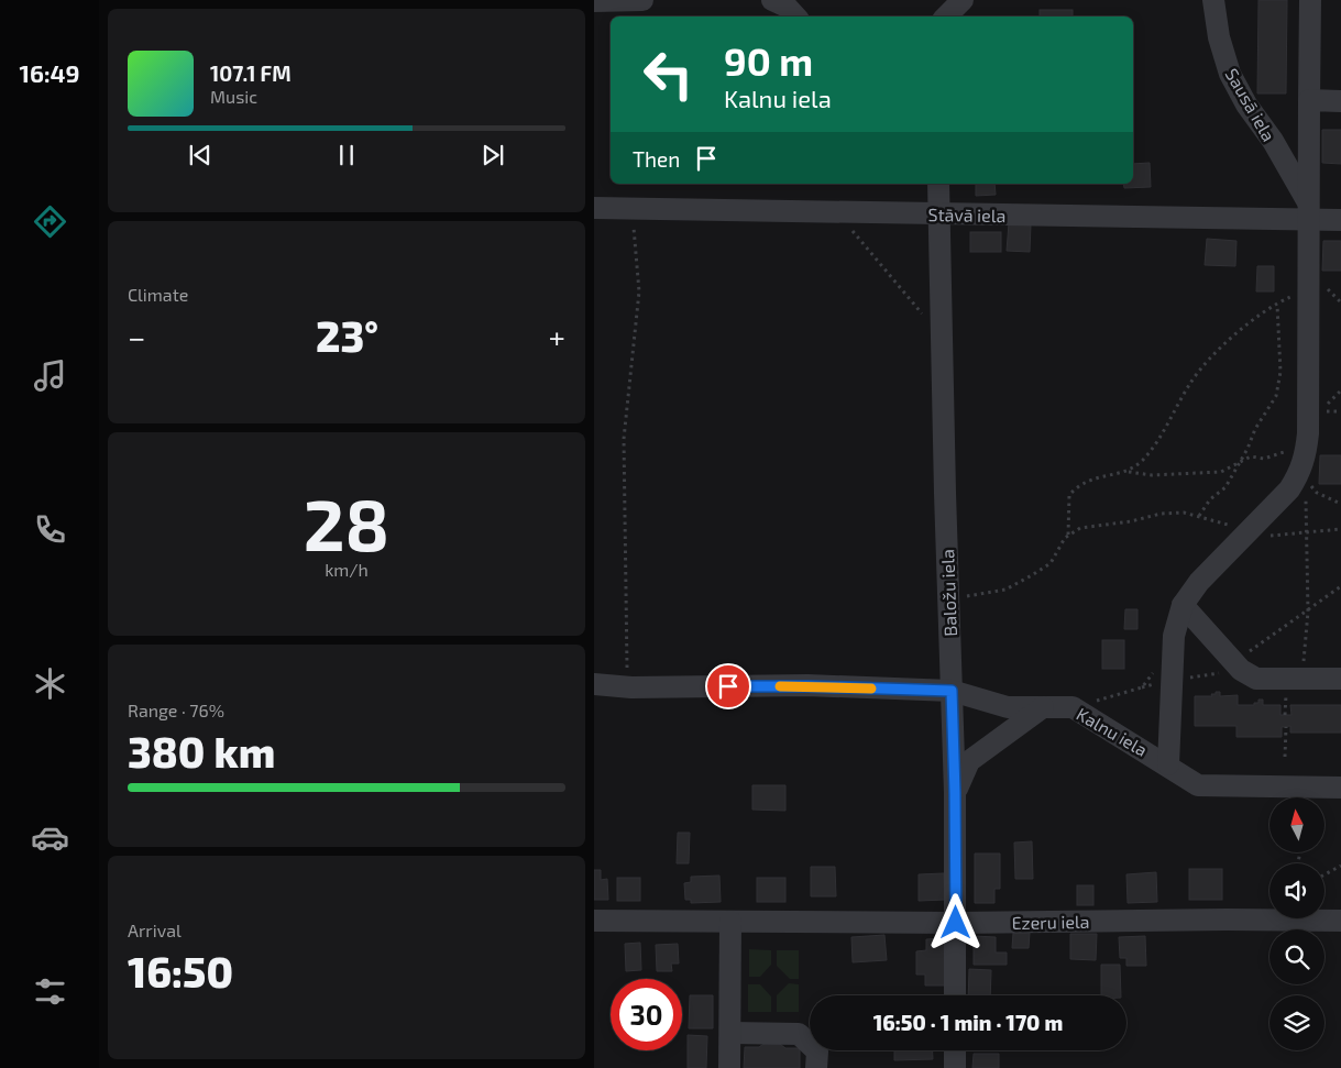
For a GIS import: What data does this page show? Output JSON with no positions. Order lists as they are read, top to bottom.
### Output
{
  "streets": {
    "street": [
      "Sausā iela",
      "Stāvā iela",
      "Baložu iela",
      "Kalnu iela",
      "Ezeru iela"
    ]
  },
  "crossings": [
    ["Sausā iela", "Stāvā iela"],
    ["Stāvā iela", "Baložu iela"],
    ["Baložu iela", "Kalnu iela"],
    ["Baložu iela", "Ezeru iela"]
  ],
  "north": "top",
  "page": {
    "tabs": "16:49",
    "turn": ["90 m", "Kalnu iela"],
    "song": ["107.1 FM", "Music"],
    "then": "Then",
    "tile": [
      "Climate",
      ["28", "km/h"],
      ["Range · 76%", "380 km"],
      ["Arrival", "16:50"]
    ],
    "heat": ["−", "23°", "+"],
    "limit": "30",
    "trip": "16:50 · 1 min · 170 m"
  }
}
